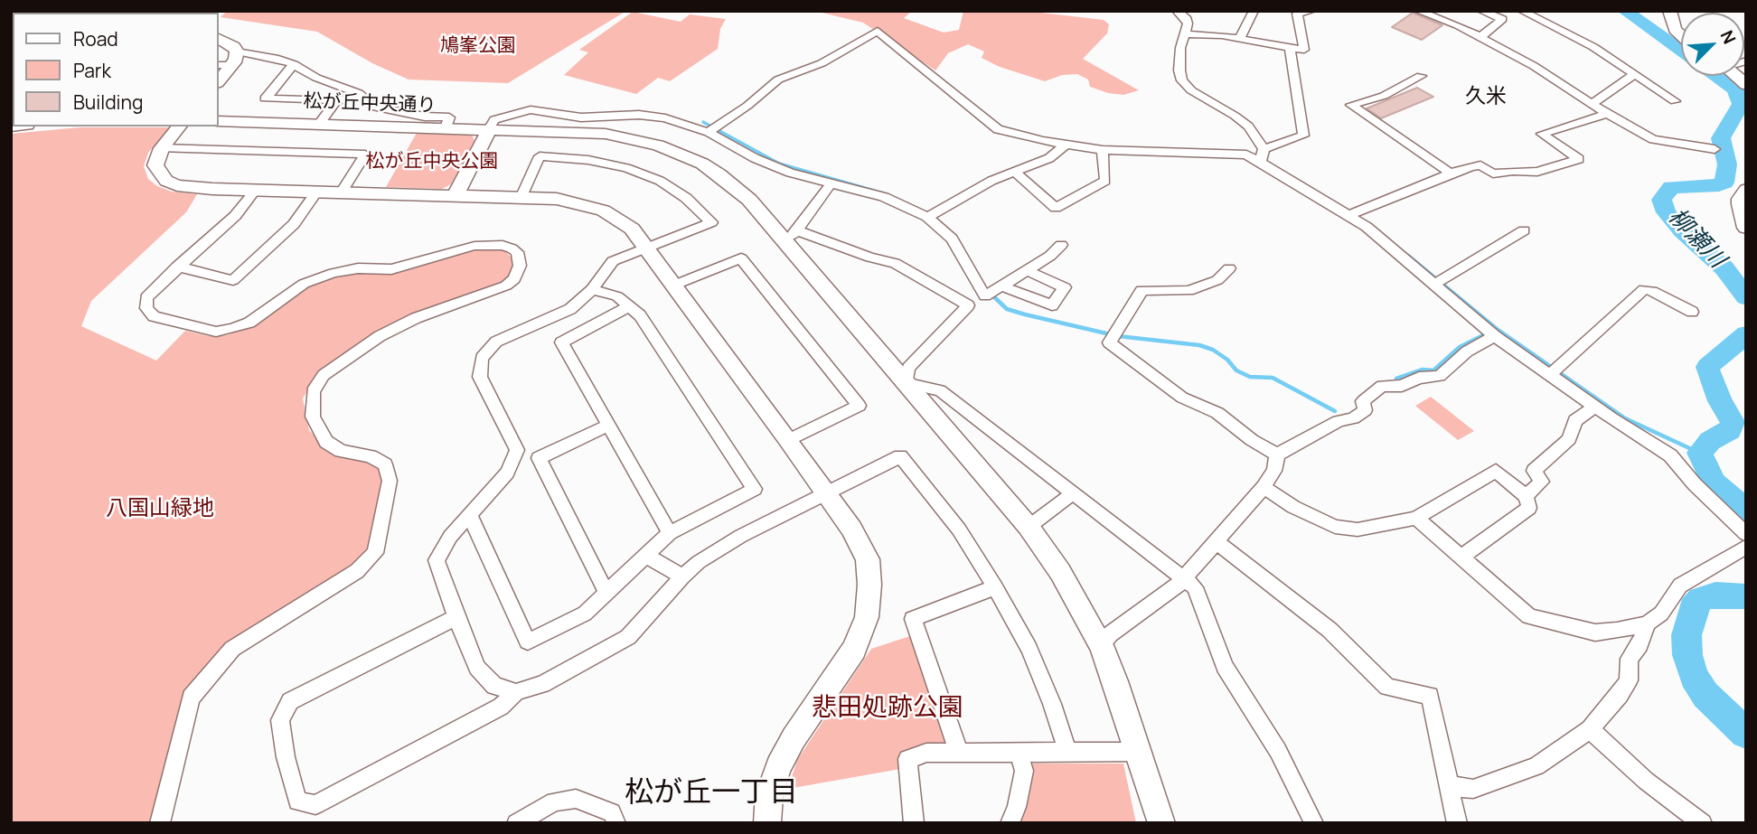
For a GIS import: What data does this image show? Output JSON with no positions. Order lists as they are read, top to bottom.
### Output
{
  "streets": {
    "street": ["松が丘中央通り"]
  },
  "districts": ["久米", "松が丘一丁目"],
  "water": ["柳瀬川"],
  "parks": [
    "鳩峯公園",
    "松が丘中央公園",
    "八国山緑地",
    "悲田処跡公園"
  ],
  "legend": ["Road", "Park", "Building"],
  "north": "top right"
}
